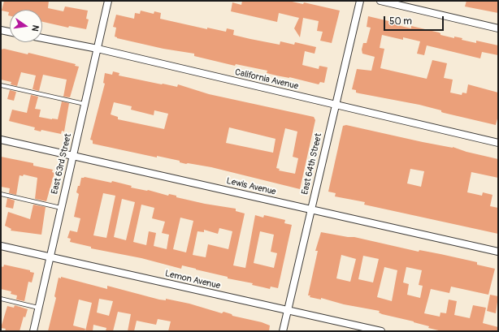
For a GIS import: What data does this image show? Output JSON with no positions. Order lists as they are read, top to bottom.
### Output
{
  "streets": {
    "street": [
      "California Avenue",
      "East 63rd Street",
      "East 64th Street",
      "Lewis Avenue",
      "Lemon Avenue"
    ]
  },
  "crossings": [
    ["California Avenue", "East 63rd Street"],
    ["California Avenue", "East 64th Street"],
    ["East 63rd Street", "Lewis Avenue"],
    ["East 63rd Street", "Lemon Avenue"],
    ["East 64th Street", "Lewis Avenue"],
    ["East 64th Street", "Lemon Avenue"]
  ],
  "scale_bar": "50 m",
  "north": "right"
}
